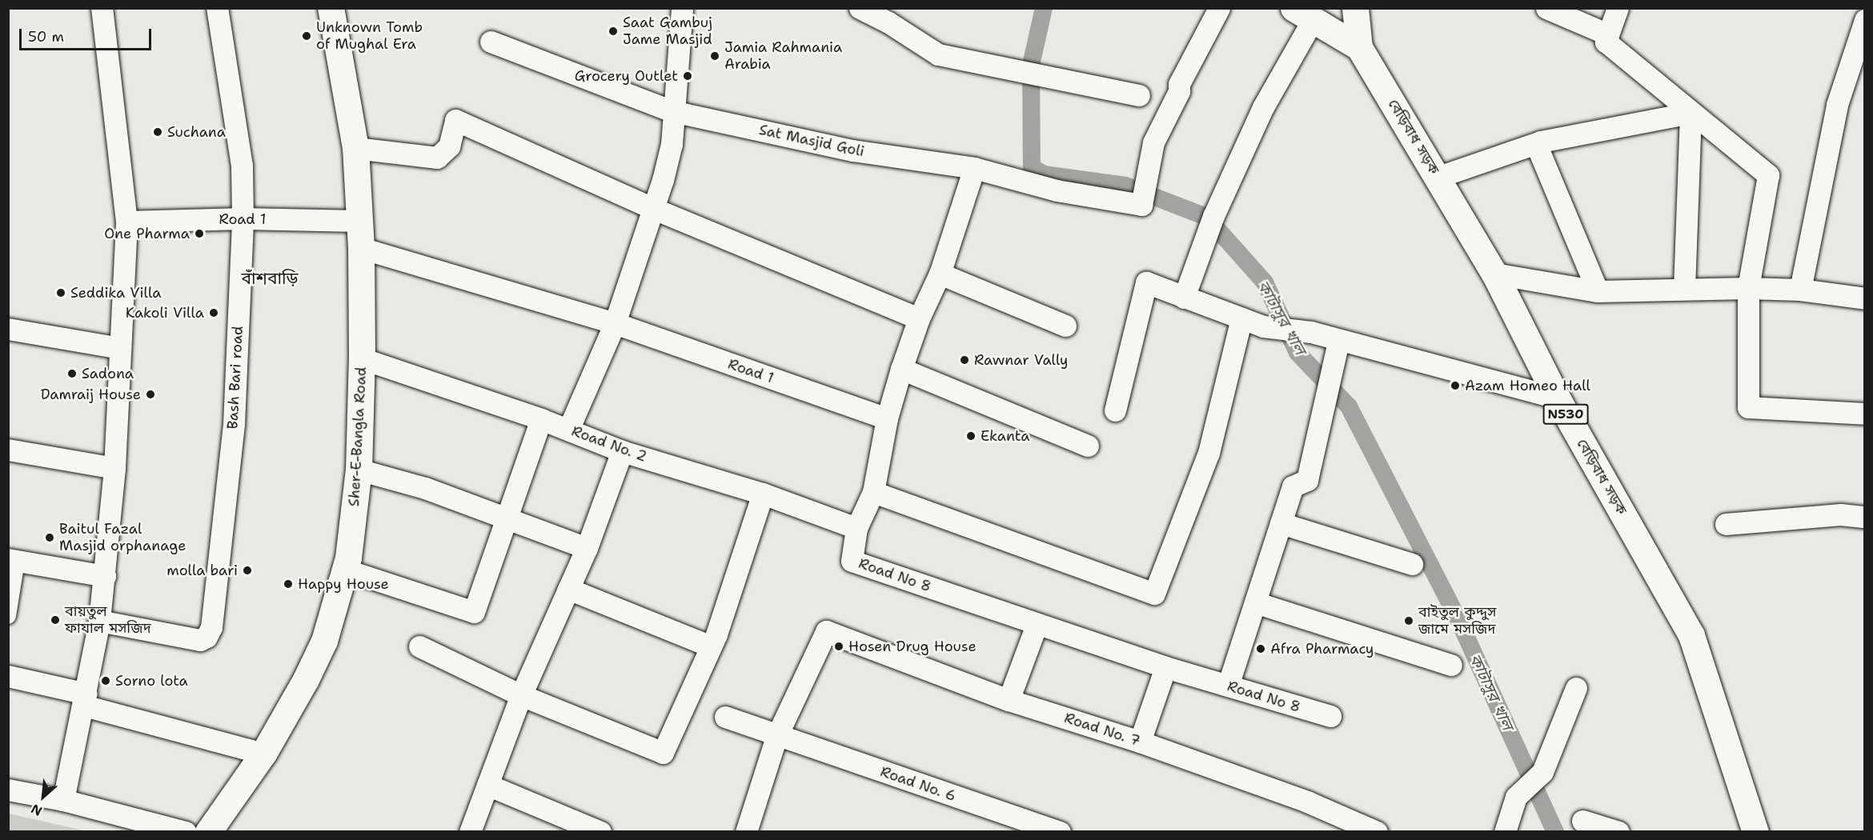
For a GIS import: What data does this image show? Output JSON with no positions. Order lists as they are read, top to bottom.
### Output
{
  "streets": {
    "main road": ["বেড়িবাধ সড়ক", "N530", "Sher-E-Bangla Road"],
    "street": [
      "Sat Masjid Goli",
      "Road 1",
      "Bash Bari road",
      "Road No. 2",
      "Road No 8",
      "Road No. 7",
      "Road No. 6"
    ]
  },
  "crossings": [
    ["Sat Masjid Goli", "Road No 8"],
    ["Road 1", "Bash Bari road"],
    ["Road 1", "Sher-E-Bangla Road"],
    ["Road 1", "Road No 8"],
    ["Sher-E-Bangla Road", "Road No. 2"],
    ["Road No. 2", "Road No 8"],
    ["Road No. 7", "Road No. 6"]
  ],
  "districts": ["বাঁশবাড়ি"],
  "water": ["কাটাসুর খাল"],
  "places": [
    "Saat Gambuj Jame Masjid",
    "Unknown Tomb of Mughal Era",
    "Jamia Rahmania Arabia",
    "Grocery Outlet",
    "Suchana",
    "One Pharma",
    "Seddika Villa",
    "Kakoli Villa",
    "Rawnar Vally",
    "Sadona",
    "Azam Homeo Hall",
    "Damraij House",
    "Ekanta",
    "Baitul Fazal Masjid orphanage",
    "molla bari",
    "Happy House",
    "বায়তুল ফাযাল মসজিদ",
    "বাইতুল কুদ্দুস জামে মসজিদ",
    "Hosen Drug House",
    "Afra Pharmacy",
    "Sorno lota"
  ],
  "scale_bar": "50 m",
  "north": "bottom left"
}
